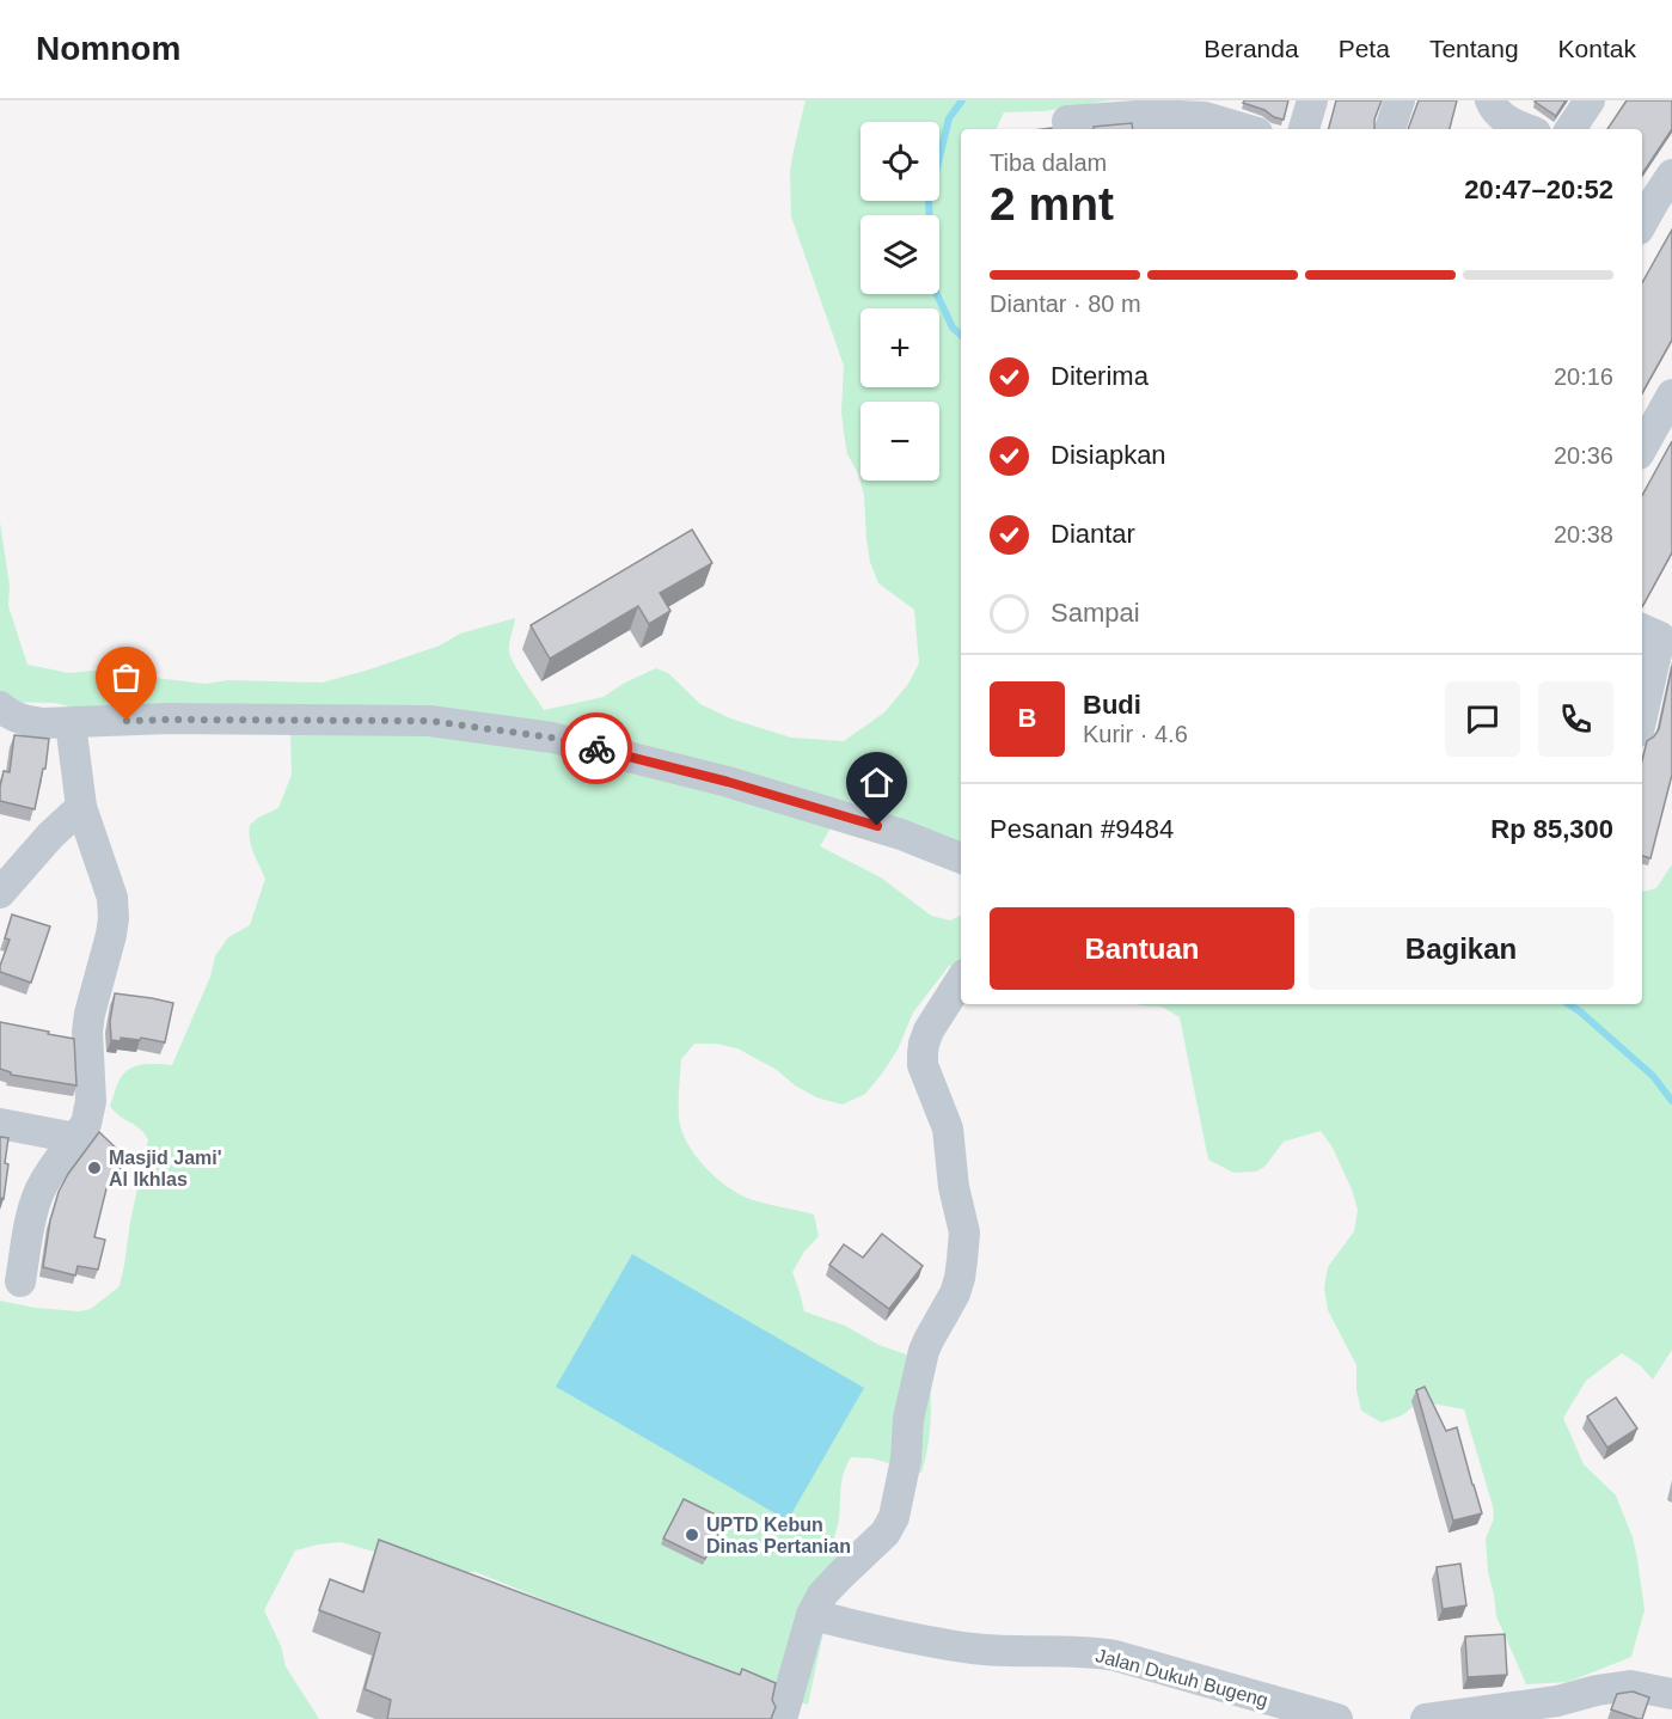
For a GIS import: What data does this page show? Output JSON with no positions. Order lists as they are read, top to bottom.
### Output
{
  "streets": {
    "street": ["Jalan Dukuh Bugeng"]
  },
  "places": ["Masjid Jami' Al Ikhlas", "UPTD Kebun Dinas Pertanian"],
  "page": {
    "header": "Nomnom",
    "nav": [
      "Beranda",
      "Peta",
      "Tentang",
      "Kontak"
    ],
    "map_buttons": ["+", "−"],
    "heading": ["2 mnt", "Tiba dalam", "20:47–20:52"],
    "panel": [
      "Budi",
      "Kurir · 4.6",
      "Pesanan #9484",
      "Rp 85,300"
    ],
    "bar": "Diantar · 80 m",
    "list": [
      ["Diterima", "20:16"],
      ["Disiapkan", "20:36"],
      ["Diantar", "20:38"],
      "Sampai"
    ],
    "round": "B",
    "buttons": ["Bantuan", "Bagikan"]
  }
}
